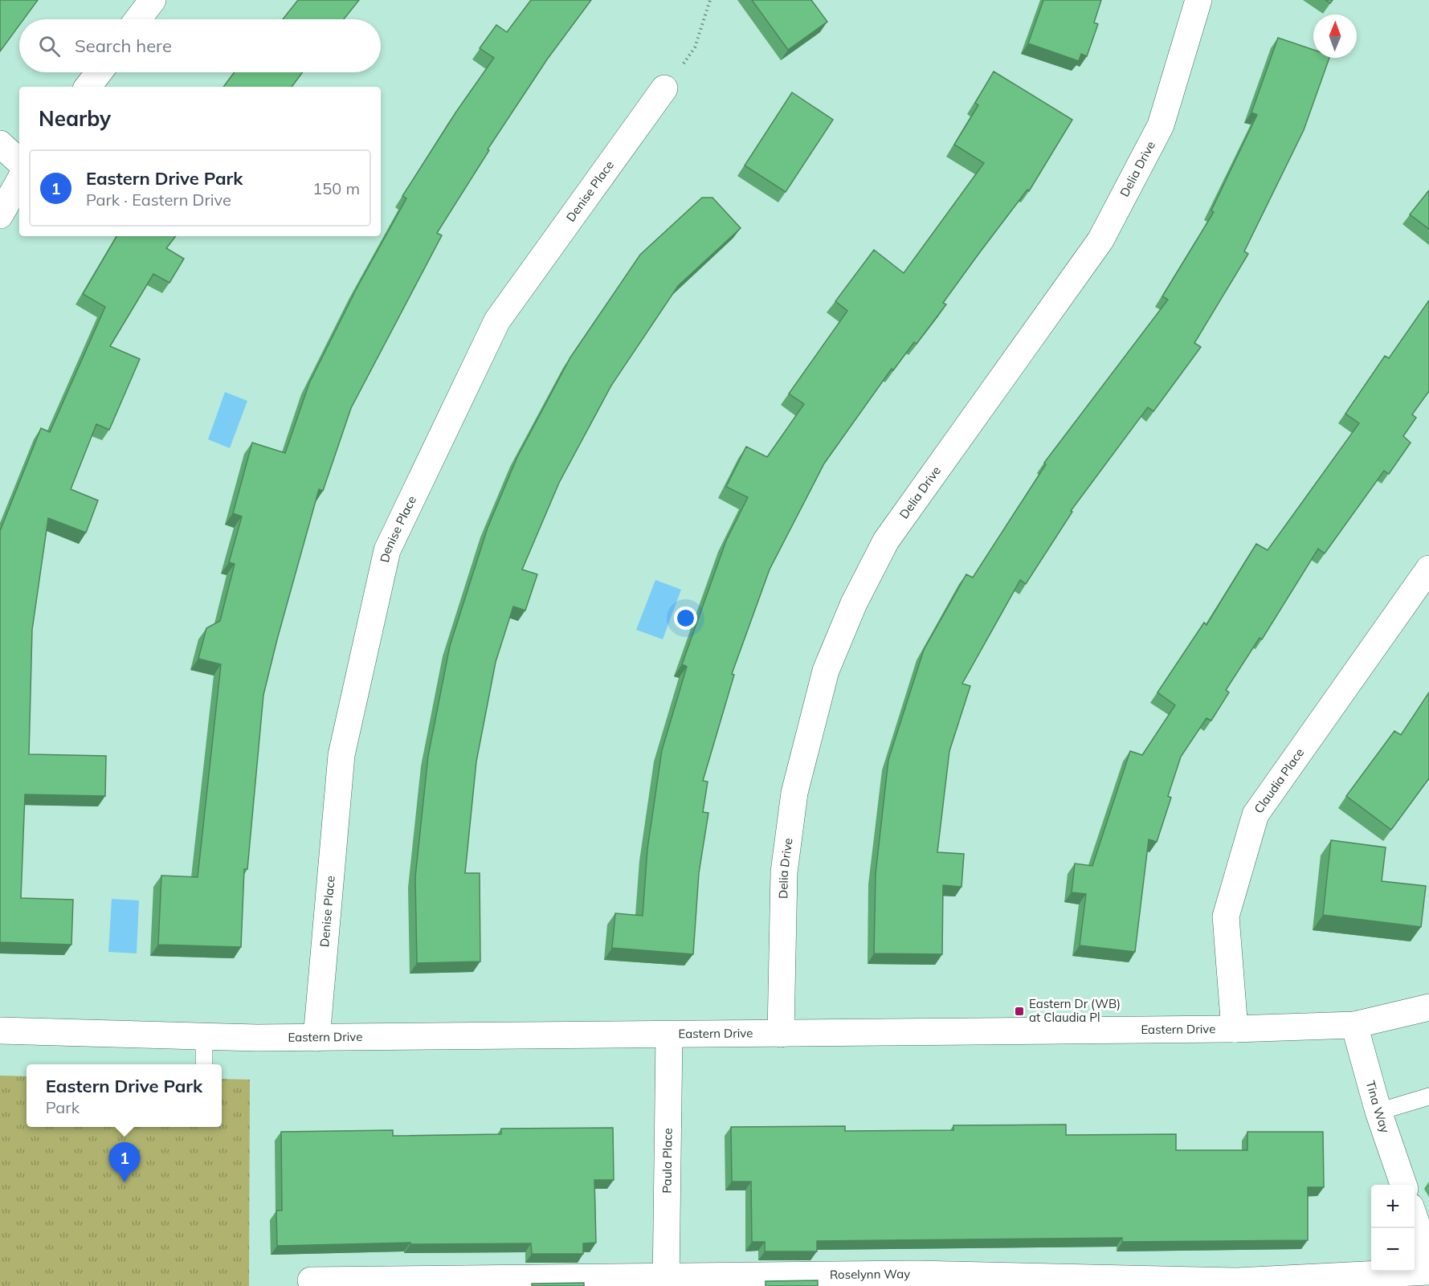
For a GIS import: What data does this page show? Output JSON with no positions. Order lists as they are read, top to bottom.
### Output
{
  "streets": {
    "street": [
      "Delia Drive",
      "Denise Place",
      "Claudia Place",
      "Eastern Drive",
      "Tina Way",
      "Paula Place",
      "Roselynn Way"
    ]
  },
  "crossings": [
    ["Delia Drive", "Eastern Drive"],
    ["Denise Place", "Eastern Drive"],
    ["Claudia Place", "Eastern Drive"],
    ["Eastern Drive", "Tina Way"],
    ["Eastern Drive", "Paula Place"],
    ["Paula Place", "Roselynn Way"]
  ],
  "places": {
    "transit": ["Eastern Dr (WB) at Claudia Pl"]
  },
  "north": "top",
  "page": {
    "search": "Search here",
    "heading": "Nearby",
    "list": [
      {
        "mark": "1",
        "name": "Eastern Drive Park",
        "note": "Park · Eastern Drive",
        "value": "150 m"
      }
    ],
    "popup": ["Eastern Drive Park", "Park"],
    "pins": "1",
    "map_buttons": ["+", "−"]
  }
}
